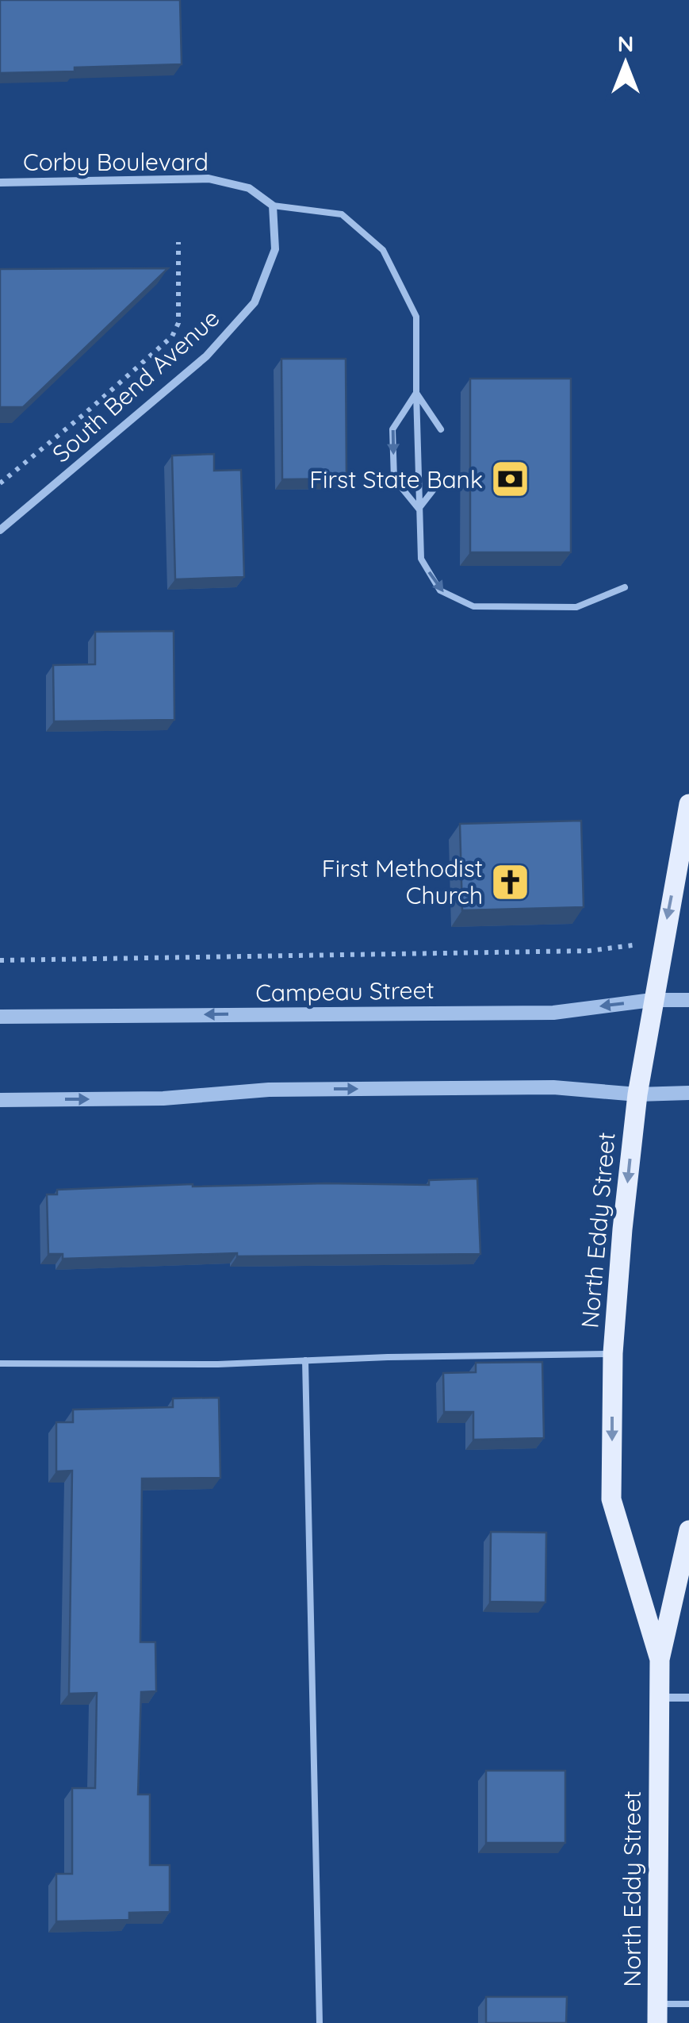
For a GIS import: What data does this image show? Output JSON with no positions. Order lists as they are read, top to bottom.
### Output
{
  "streets": {
    "main road": ["North Eddy Street"],
    "street": ["Corby Boulevard", "South Bend Avenue", "Campeau Street"]
  },
  "crossings": [
    ["Corby Boulevard", "South Bend Avenue"],
    ["Campeau Street", "North Eddy Street"]
  ],
  "one_way": ["North Eddy Street"],
  "places": {
    "bank": ["First State Bank"],
    "church": ["First Methodist Church"]
  },
  "north": "top"
}
